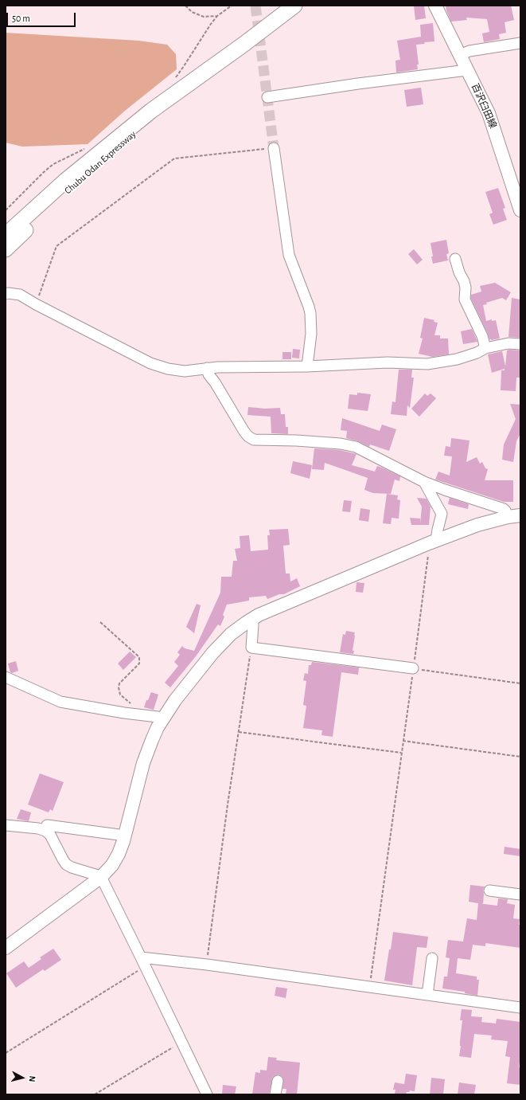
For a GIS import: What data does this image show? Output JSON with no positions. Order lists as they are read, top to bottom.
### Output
{
  "streets": {
    "highway": ["Chubu Odan Expressway"],
    "main road": ["百沢臼田線"]
  },
  "scale_bar": "50 m",
  "north": "right"
}
